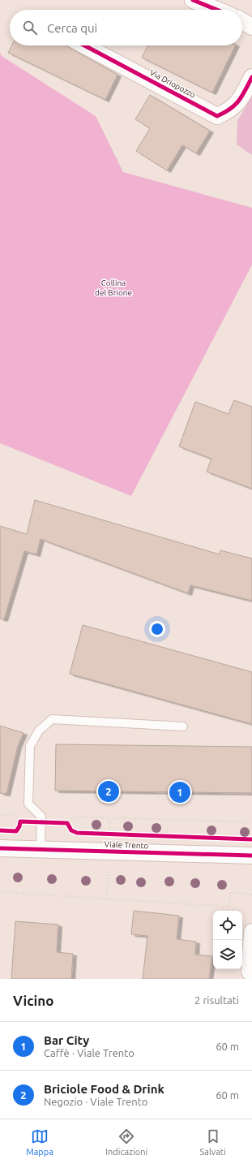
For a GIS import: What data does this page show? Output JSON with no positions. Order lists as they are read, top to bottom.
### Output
{
  "streets": {
    "street": ["Via Driopozzo", "Viale Trento"]
  },
  "parks": ["Collina del Brione"],
  "page": {
    "search": "Cerca qui",
    "pins": ["2", "1"],
    "heading": ["Vicino", "2 risultati"],
    "list": [
      {
        "mark": "1",
        "name": "Bar City",
        "note": "Caffè · Viale Trento",
        "value": "60 m"
      },
      {
        "mark": "2",
        "name": "Briciole Food & Drink",
        "note": "Negozio · Viale Trento",
        "value": "60 m"
      }
    ],
    "nav": ["Mappa", "Indicazioni", "Salvati"]
  }
}
